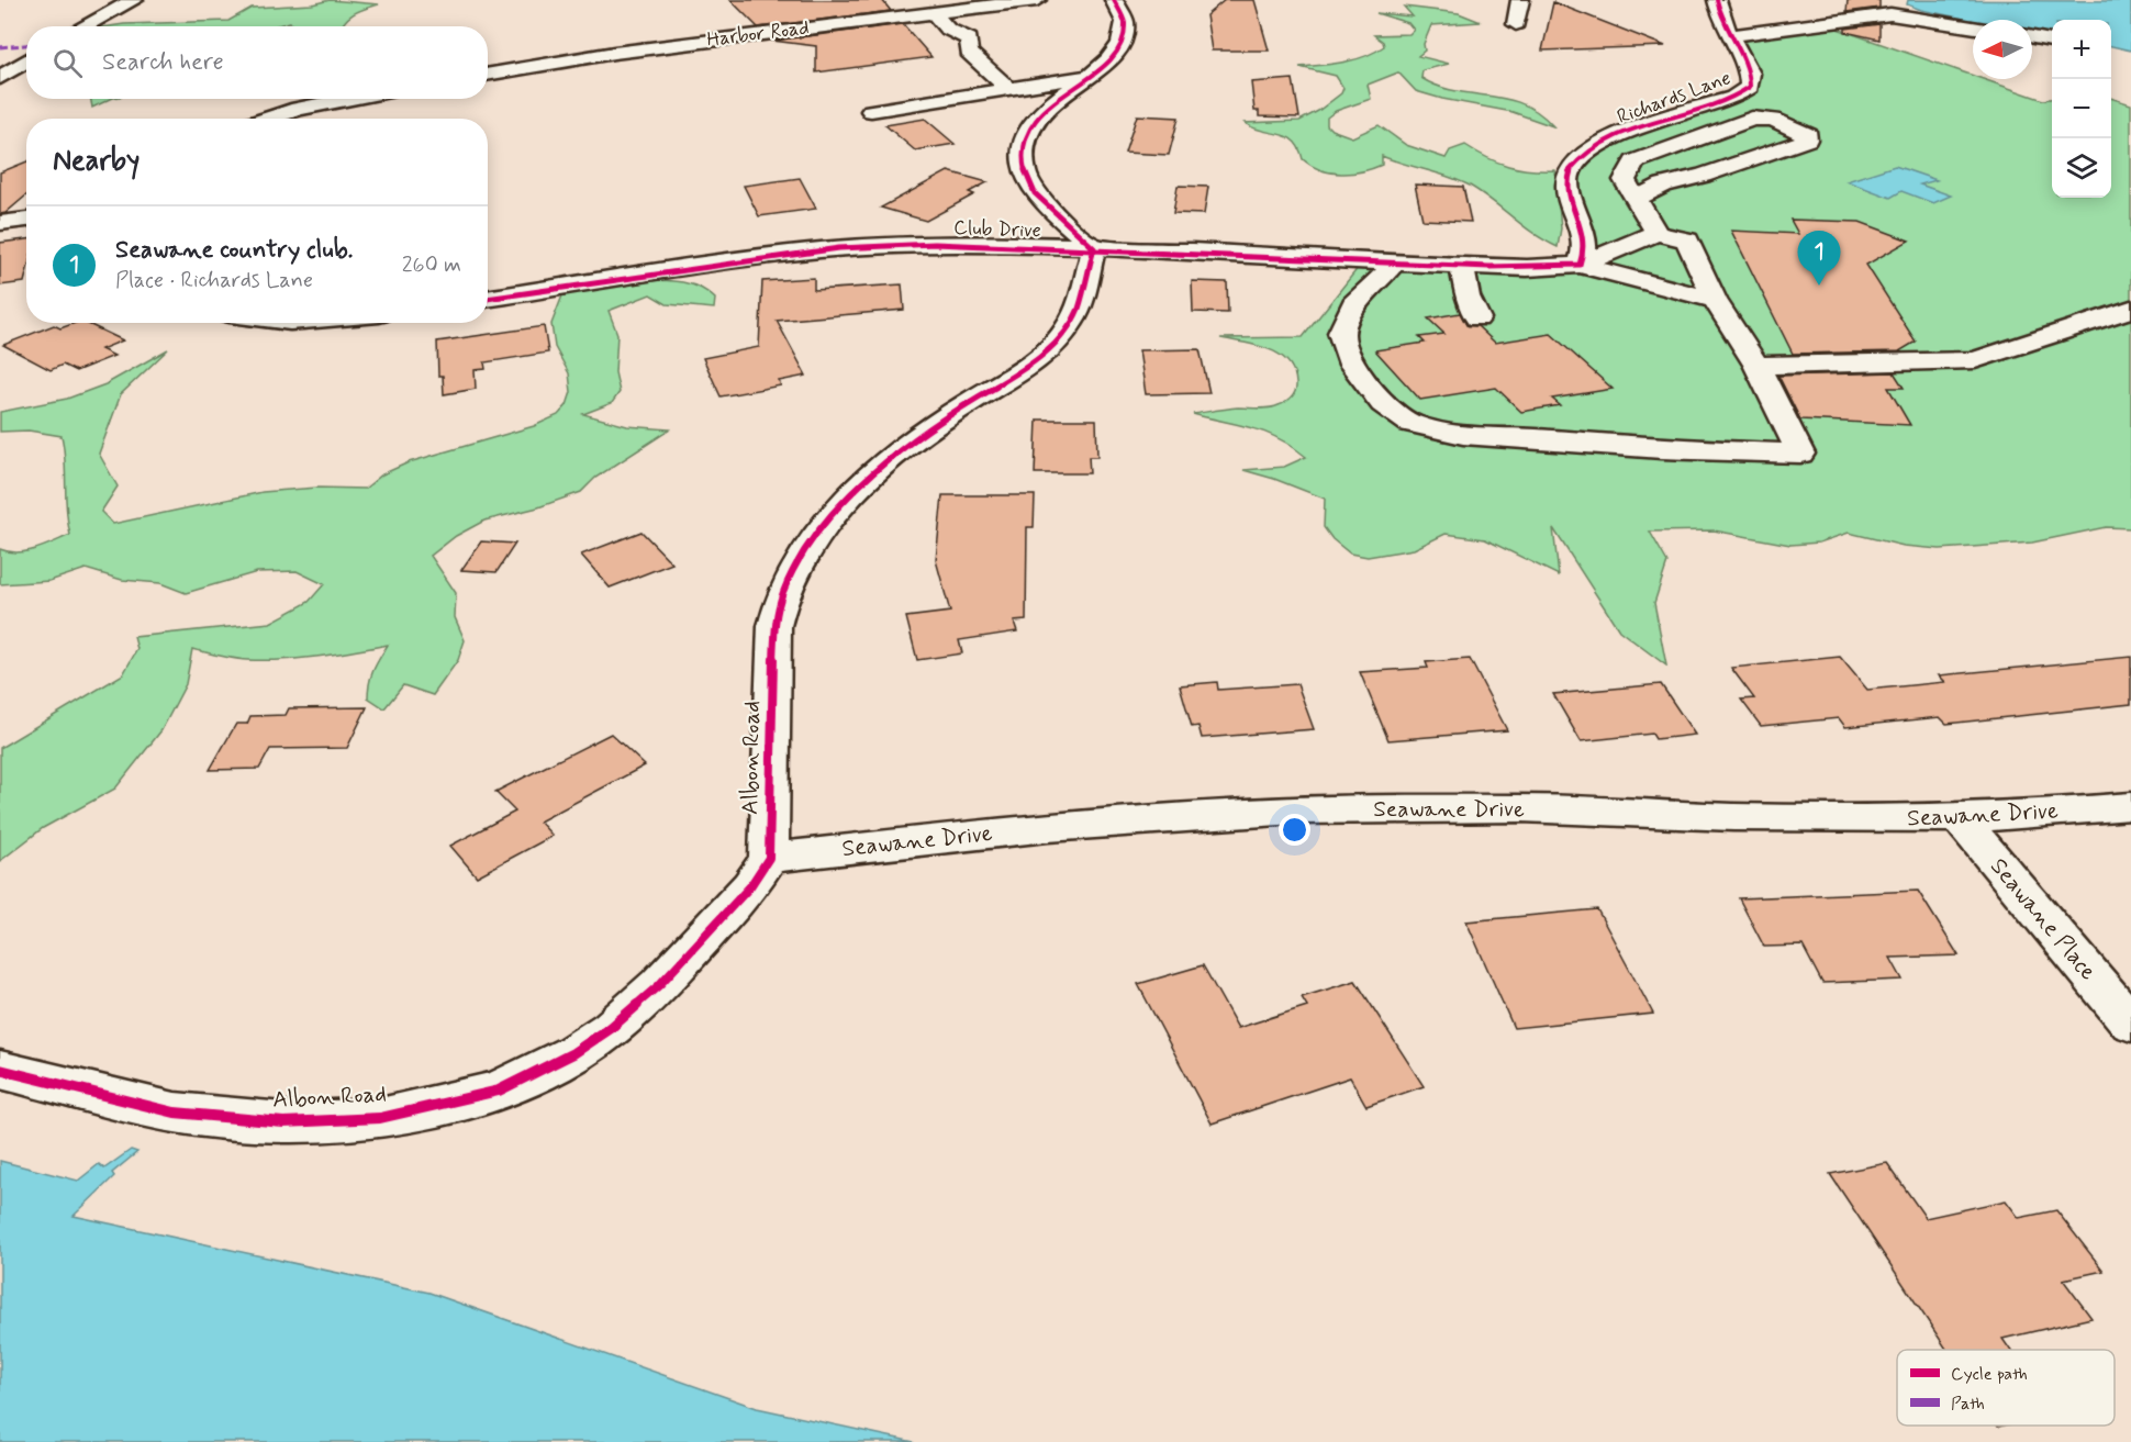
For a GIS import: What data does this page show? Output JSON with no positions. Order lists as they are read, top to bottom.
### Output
{
  "streets": {
    "street": [
      "Harbor Road",
      "Richards Lane",
      "Club Drive",
      "Albon Road",
      "Seawane Drive",
      "Seawane Place"
    ]
  },
  "crossings": [
    ["Richards Lane", "Club Drive"],
    ["Club Drive", "Albon Road"],
    ["Albon Road", "Seawane Drive"],
    ["Seawane Drive", "Seawane Place"]
  ],
  "legend": ["Cycle path", "Path"],
  "north": "left",
  "page": {
    "map_buttons": ["+", "−"],
    "search": "Search here",
    "heading": "Nearby",
    "list": [
      {
        "mark": "1",
        "name": "Seawane country club.",
        "note": "Place · Richards Lane",
        "value": "260 m"
      }
    ],
    "pins": "1"
  }
}
